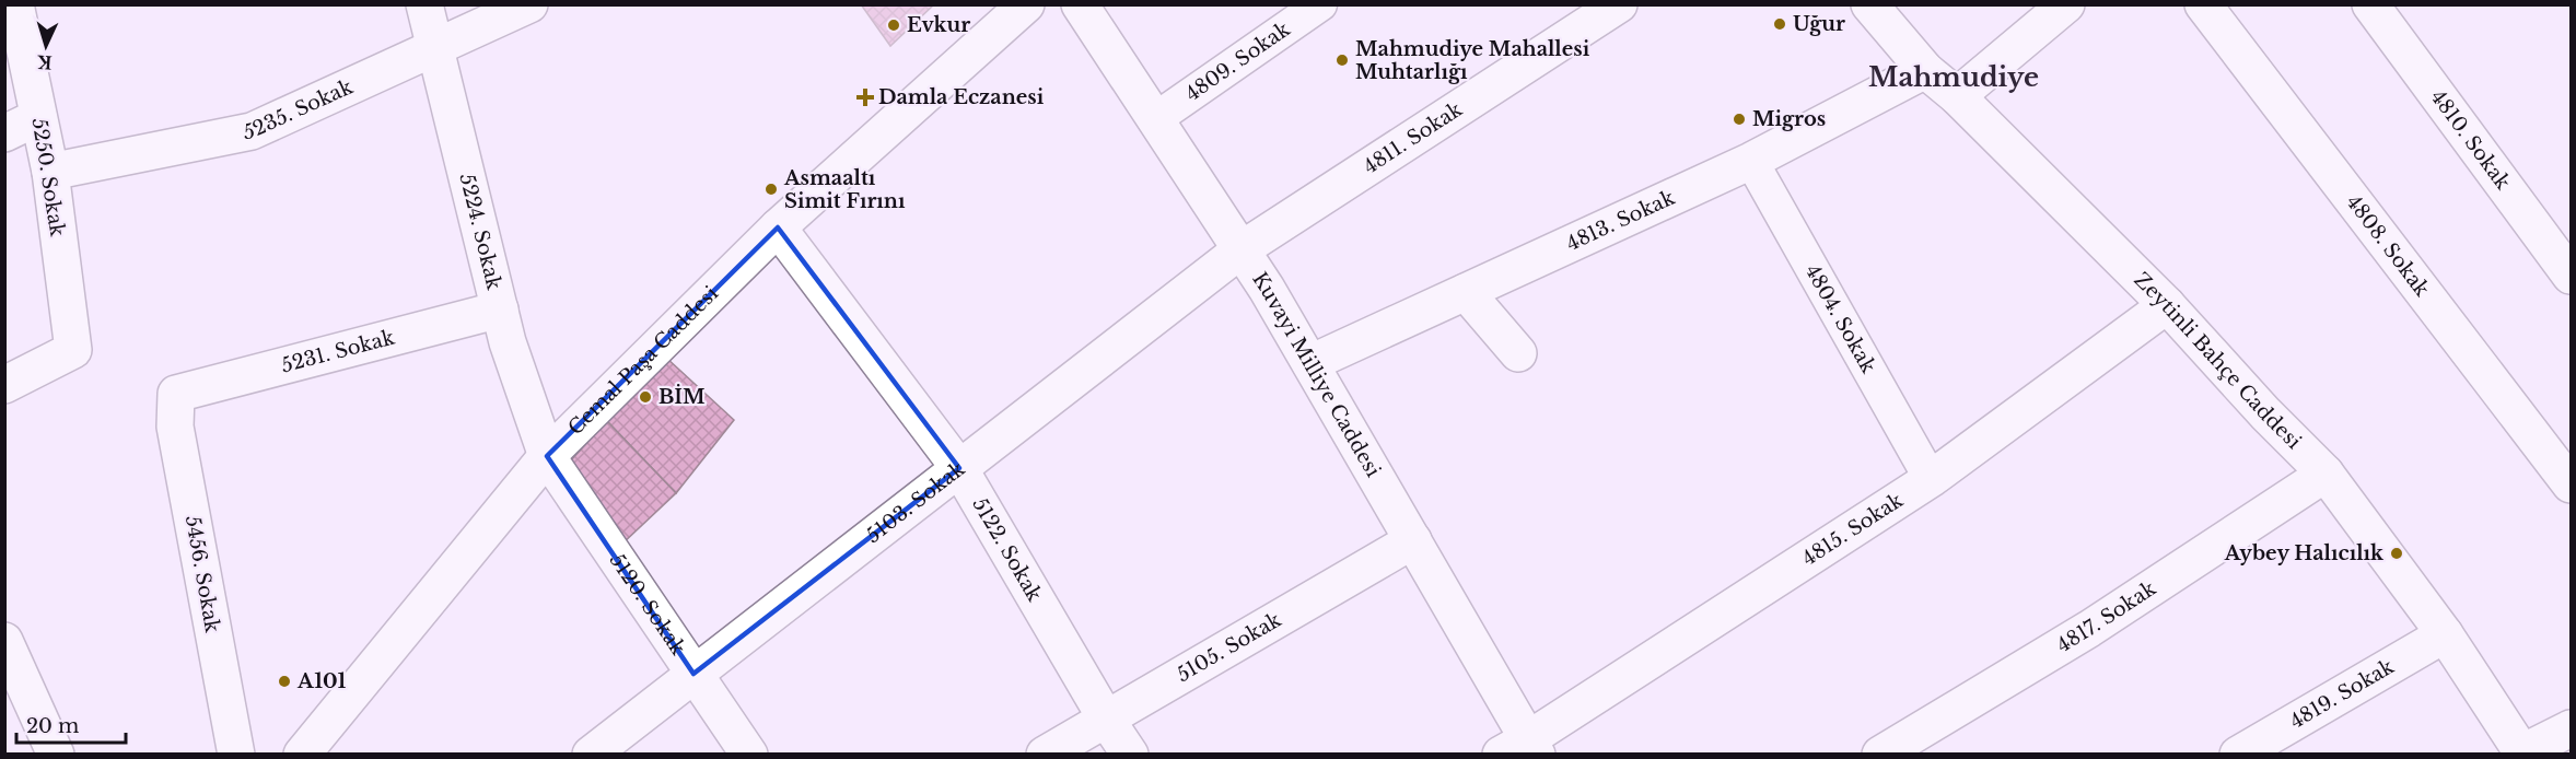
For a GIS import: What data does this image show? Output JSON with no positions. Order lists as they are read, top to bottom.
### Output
{
  "streets": {
    "street": [
      "4809. Sokak",
      "5235. Sokak",
      "4811. Sokak",
      "4810. Sokak",
      "5250. Sokak",
      "4813. Sokak",
      "5224. Sokak",
      "4808. Sokak",
      "4804. Sokak",
      "5231. Sokak",
      "Cemal Paşa Caddesi",
      "Zeytinli Bahçe Caddesi",
      "Kuvayi Milliye Caddesi",
      "5103. Sokak",
      "4815. Sokak",
      "5122. Sokak",
      "5456. Sokak",
      "5120. Sokak",
      "4817. Sokak",
      "5105. Sokak",
      "4819. Sokak"
    ]
  },
  "crossings": [
    ["4809. Sokak", "Kuvayi Milliye Caddesi"],
    ["5235. Sokak", "5250. Sokak"],
    ["5235. Sokak", "5224. Sokak"],
    ["4811. Sokak", "Kuvayi Milliye Caddesi"],
    ["4811. Sokak", "5103. Sokak"],
    ["4813. Sokak", "4804. Sokak"],
    ["4813. Sokak", "Zeytinli Bahçe Caddesi"],
    ["4813. Sokak", "Kuvayi Milliye Caddesi"],
    ["5224. Sokak", "5231. Sokak"],
    ["5224. Sokak", "Cemal Paşa Caddesi"],
    ["5224. Sokak", "5120. Sokak"],
    ["4804. Sokak", "4815. Sokak"],
    ["5231. Sokak", "5456. Sokak"],
    ["Cemal Paşa Caddesi", "5122. Sokak"],
    ["Cemal Paşa Caddesi", "5120. Sokak"],
    ["Zeytinli Bahçe Caddesi", "4815. Sokak"],
    ["Zeytinli Bahçe Caddesi", "4817. Sokak"],
    ["Zeytinli Bahçe Caddesi", "4819. Sokak"],
    ["Kuvayi Milliye Caddesi", "5103. Sokak"],
    ["Kuvayi Milliye Caddesi", "4815. Sokak"],
    ["Kuvayi Milliye Caddesi", "5105. Sokak"],
    ["5103. Sokak", "5122. Sokak"],
    ["5103. Sokak", "5120. Sokak"],
    ["5122. Sokak", "5105. Sokak"]
  ],
  "districts": ["Mahmudiye"],
  "places": {
    "other": [
      "Uğur",
      "Evkur",
      "Mahmudiye Mahallesi Muhtarlığı",
      "Migros",
      "Asmaaltı Simit Fırını",
      "BİM",
      "Aybey Halıcılık",
      "A101"
    ],
    "health": ["Damla Eczanesi"]
  },
  "scale_bar": "20 m",
  "north": "bottom"
}
